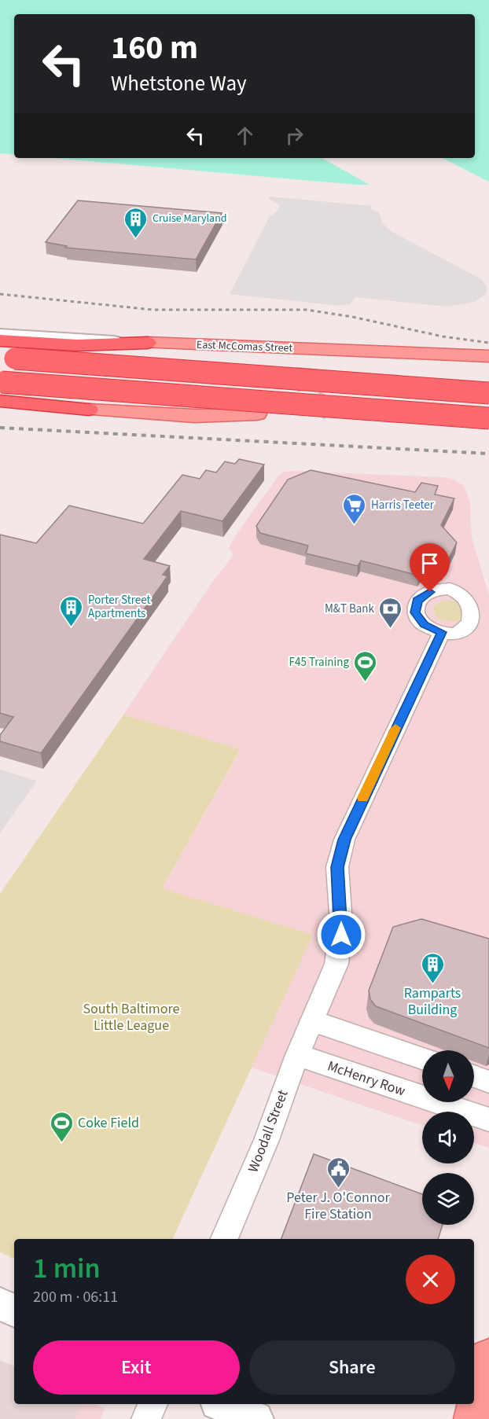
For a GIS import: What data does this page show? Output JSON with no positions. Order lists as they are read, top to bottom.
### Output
{
  "streets": {
    "main road": ["East McComas Street"],
    "street": ["McHenry Row", "Woodall Street"]
  },
  "crossings": [
    ["McHenry Row", "Woodall Street"]
  ],
  "parks": ["South Baltimore Little League"],
  "places": {
    "building": ["Cruise Maryland", "Porter Street Apartments", "Ramparts Building"],
    "supermarket": ["Harris Teeter"],
    "bank": ["M&T Bank"],
    "sports": ["F45 Training", "Coke Field"],
    "public building": ["Peter J. O'Connor Fire Station"]
  },
  "north": "bottom",
  "page": {
    "turn": ["160 m", "Whetstone Way"],
    "heading": ["1 min", "200 m · 06:11"],
    "buttons": ["Exit", "Share"]
  }
}
